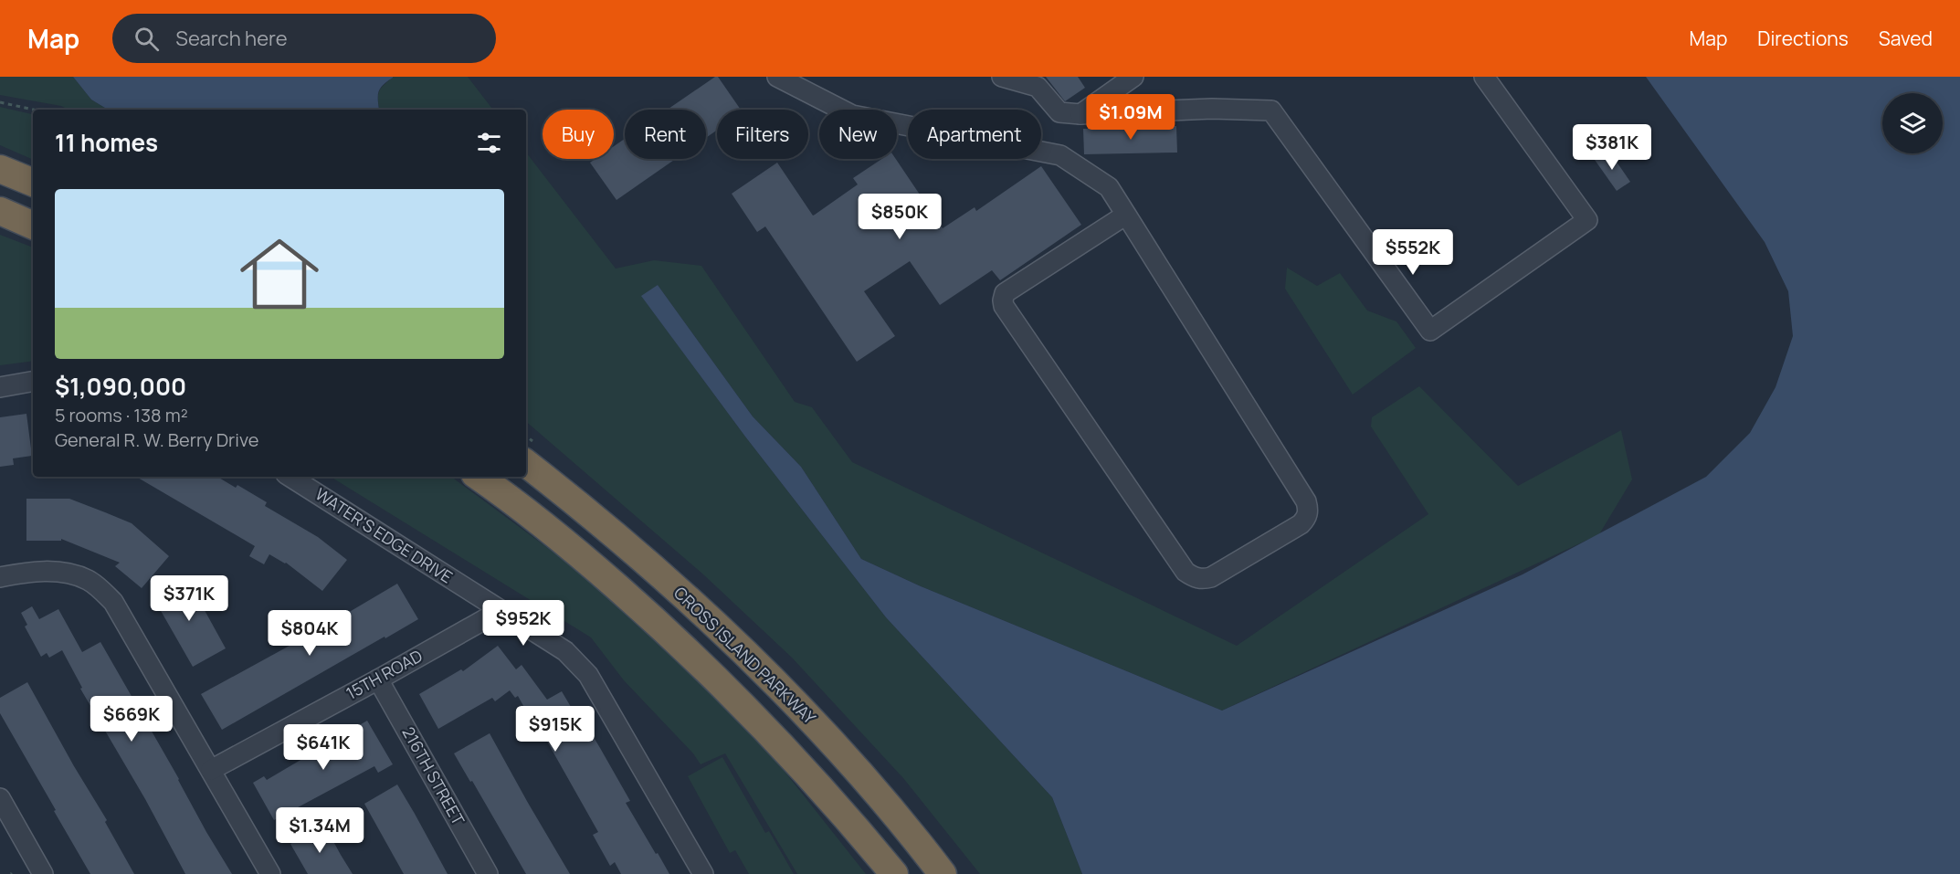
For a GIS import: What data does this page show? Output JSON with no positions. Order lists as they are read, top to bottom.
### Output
{
  "streets": {
    "highway": ["CROSS ISLAND PARKWAY"],
    "street": ["WATER'S EDGE DRIVE", "15TH ROAD", "216TH STREET"]
  },
  "crossings": [
    ["WATER'S EDGE DRIVE", "15TH ROAD"],
    ["15TH ROAD", "216TH STREET"]
  ],
  "page": {
    "header": "Map",
    "search": "Search here",
    "nav": ["Map", "Directions", "Saved"],
    "price": [
      "$1.09M",
      "$381K",
      "$850K",
      "$552K",
      "$371K",
      "$952K",
      "$804K",
      "$669K",
      "$915K",
      "$641K",
      "$1.34M"
    ],
    "chip": [
      "Buy",
      "Rent",
      "Filters",
      "New",
      "Apartment"
    ],
    "heading": "11 homes",
    "list": [
      {
        "name": "$1,090,000",
        "note": "5 rooms · 138 m² · General R. W. Berry Drive"
      }
    ]
  }
}
